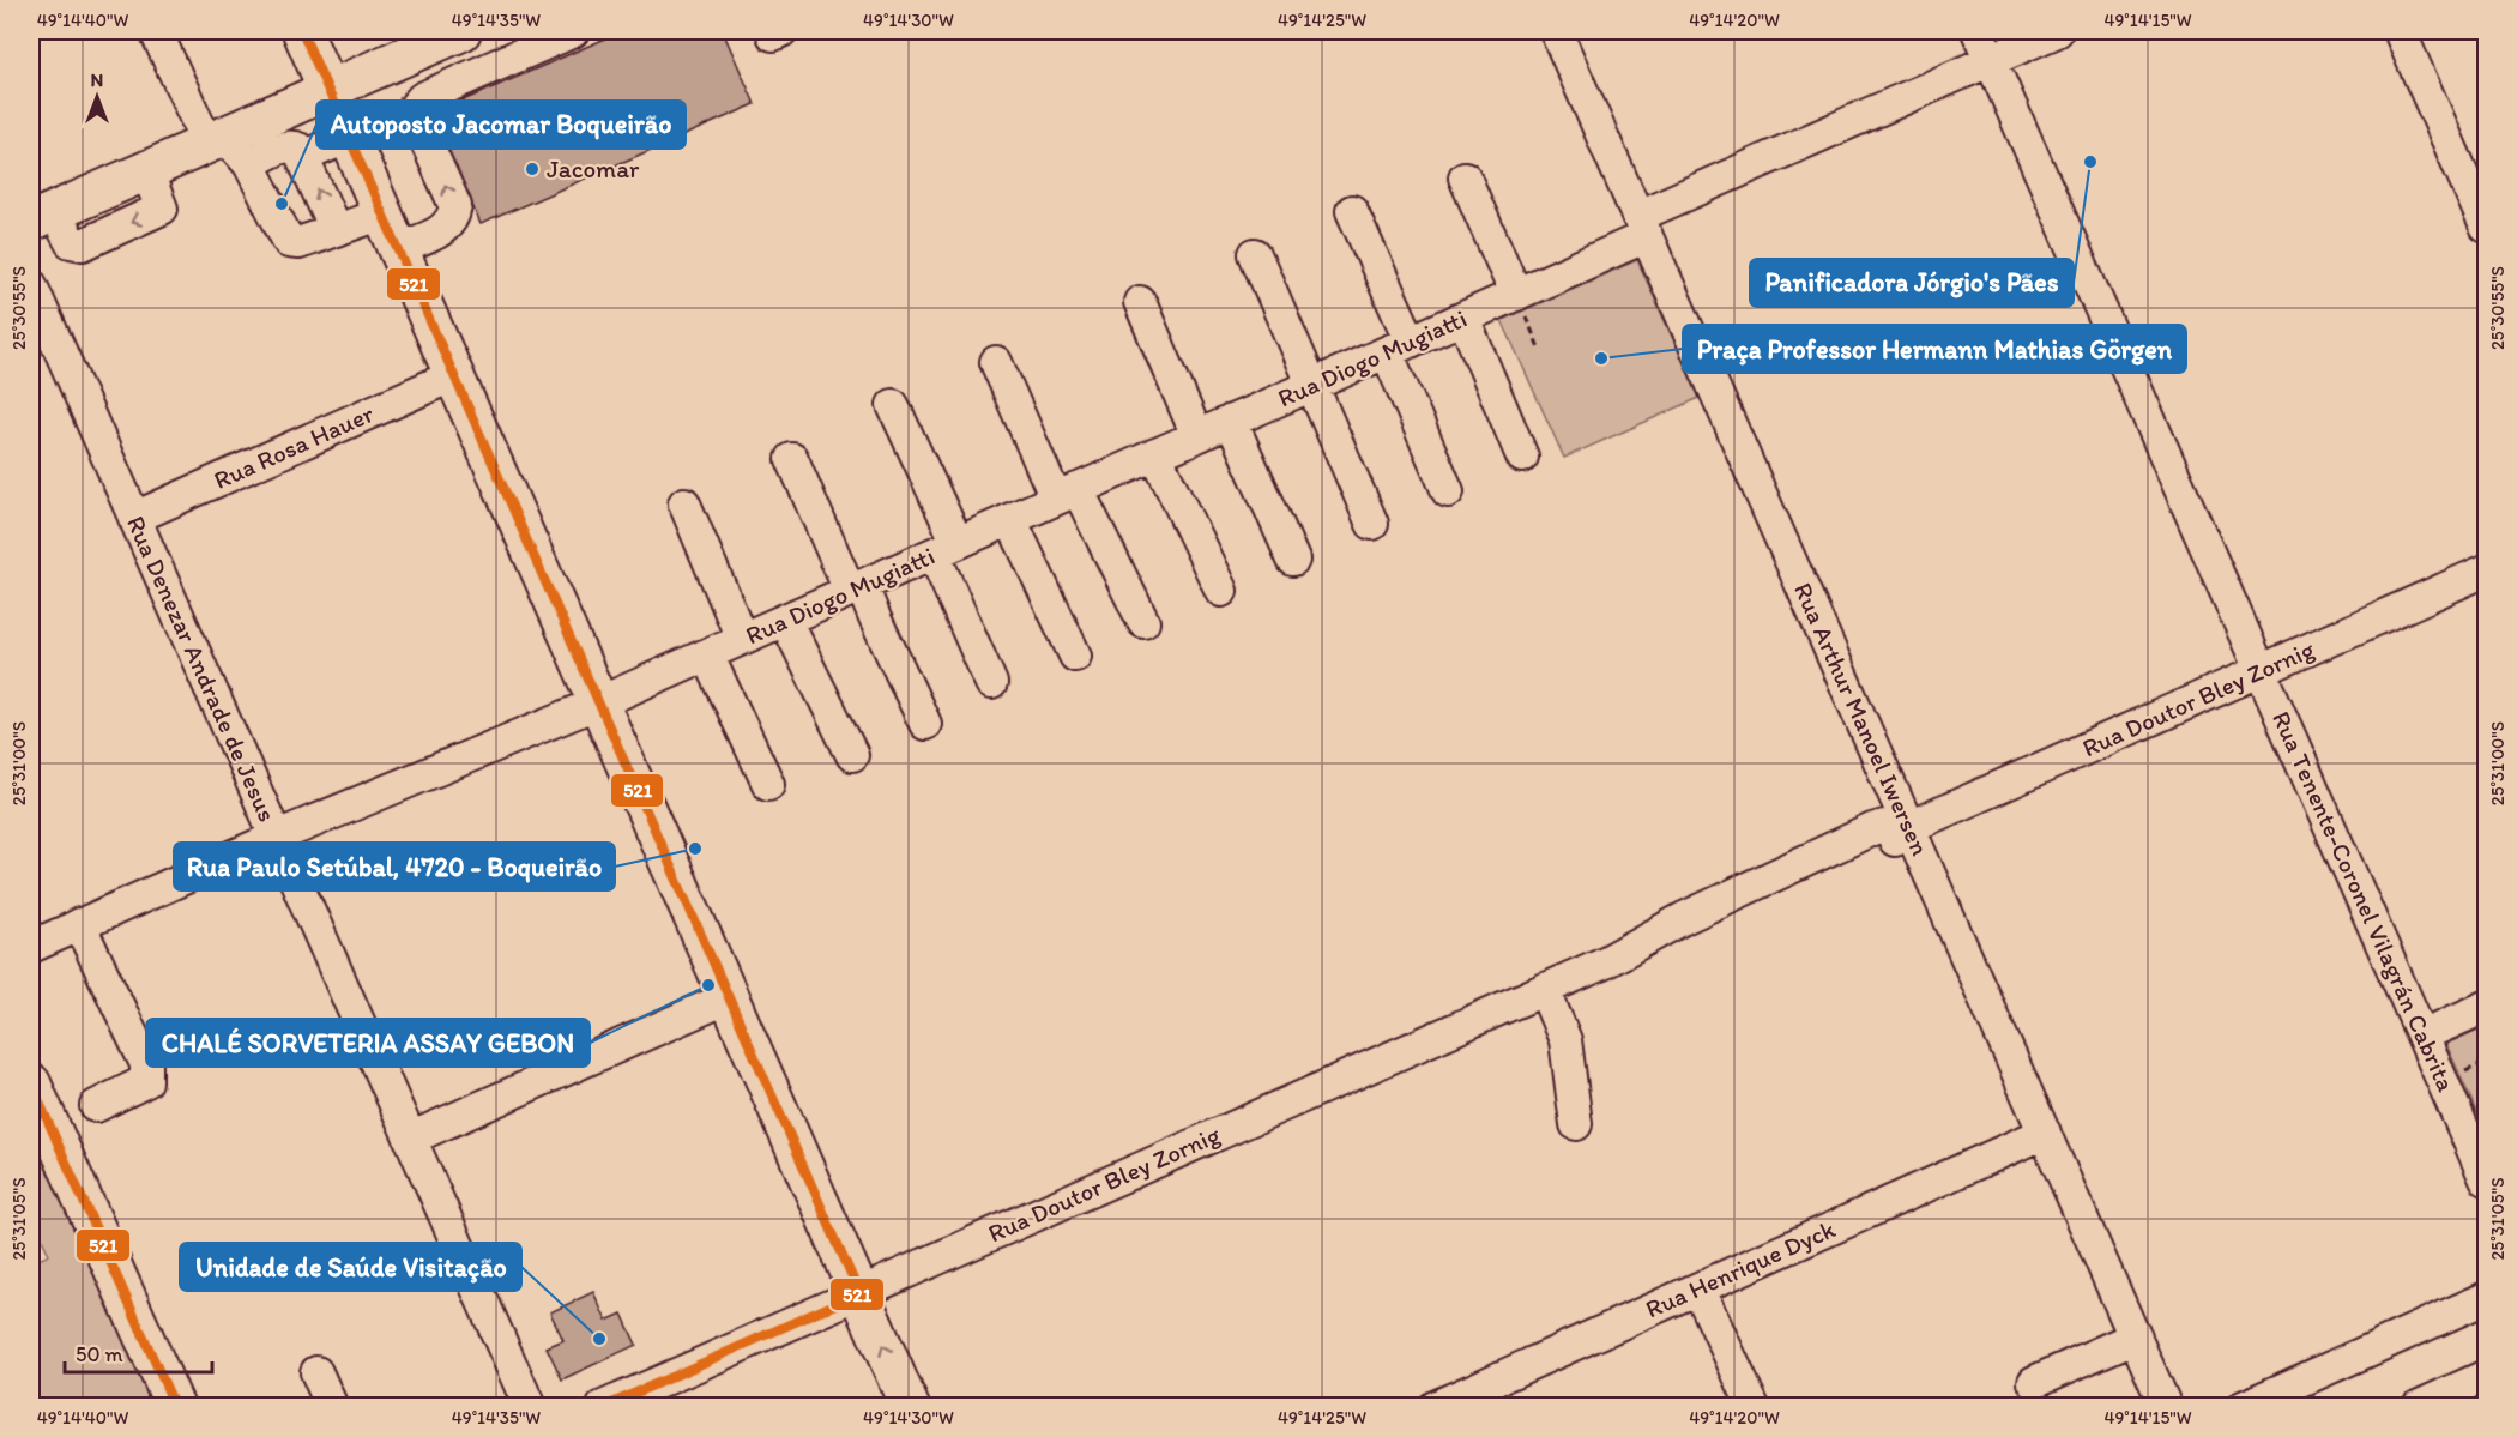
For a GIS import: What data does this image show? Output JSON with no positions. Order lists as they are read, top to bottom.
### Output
{
  "streets": {
    "street": [
      "Rua Diogo Mugiatti",
      "Rua Rosa Hauer",
      "Rua Denezar Andrade de Jesus",
      "Rua Doutor Bley Zornig",
      "Rua Arthur Manoel Iwersen",
      "Rua Tenente-Coronel Vilagrán Cabrita",
      "Rua Henrique Dyck"
    ]
  },
  "crossings": [
    ["Rua Diogo Mugiatti", "Rua Denezar Andrade de Jesus"],
    ["Rua Diogo Mugiatti", "Rua Arthur Manoel Iwersen"],
    ["Rua Diogo Mugiatti", "Rua Tenente-Coronel Vilagrán Cabrita"],
    ["Rua Rosa Hauer", "Rua Denezar Andrade de Jesus"],
    ["Rua Doutor Bley Zornig", "Rua Arthur Manoel Iwersen"],
    ["Rua Doutor Bley Zornig", "Rua Tenente-Coronel Vilagrán Cabrita"],
    ["Rua Arthur Manoel Iwersen", "Rua Henrique Dyck"]
  ],
  "places": [
    "Panificadora Jórgio's Pães",
    "Jacomar",
    "Autoposto Jacomar Boqueirão",
    "Praça Professor Hermann Mathias Görgen",
    "Rua Paulo Setúbal, 4720 - Boqueirão",
    "CHALÉ SORVETERIA ASSAY GEBON",
    "Unidade de Saúde Visitação"
  ],
  "lines": ["transit line 521"],
  "scale_bar": "50 m",
  "north": "top",
  "coordinates": [
    "49°14'40\"W",
    "49°14'35\"W",
    "49°14'30\"W",
    "49°14'25\"W",
    "49°14'20\"W",
    "49°14'15\"W",
    "25°30'55\"S",
    "25°31'00\"S",
    "25°31'05\"S"
  ]
}
